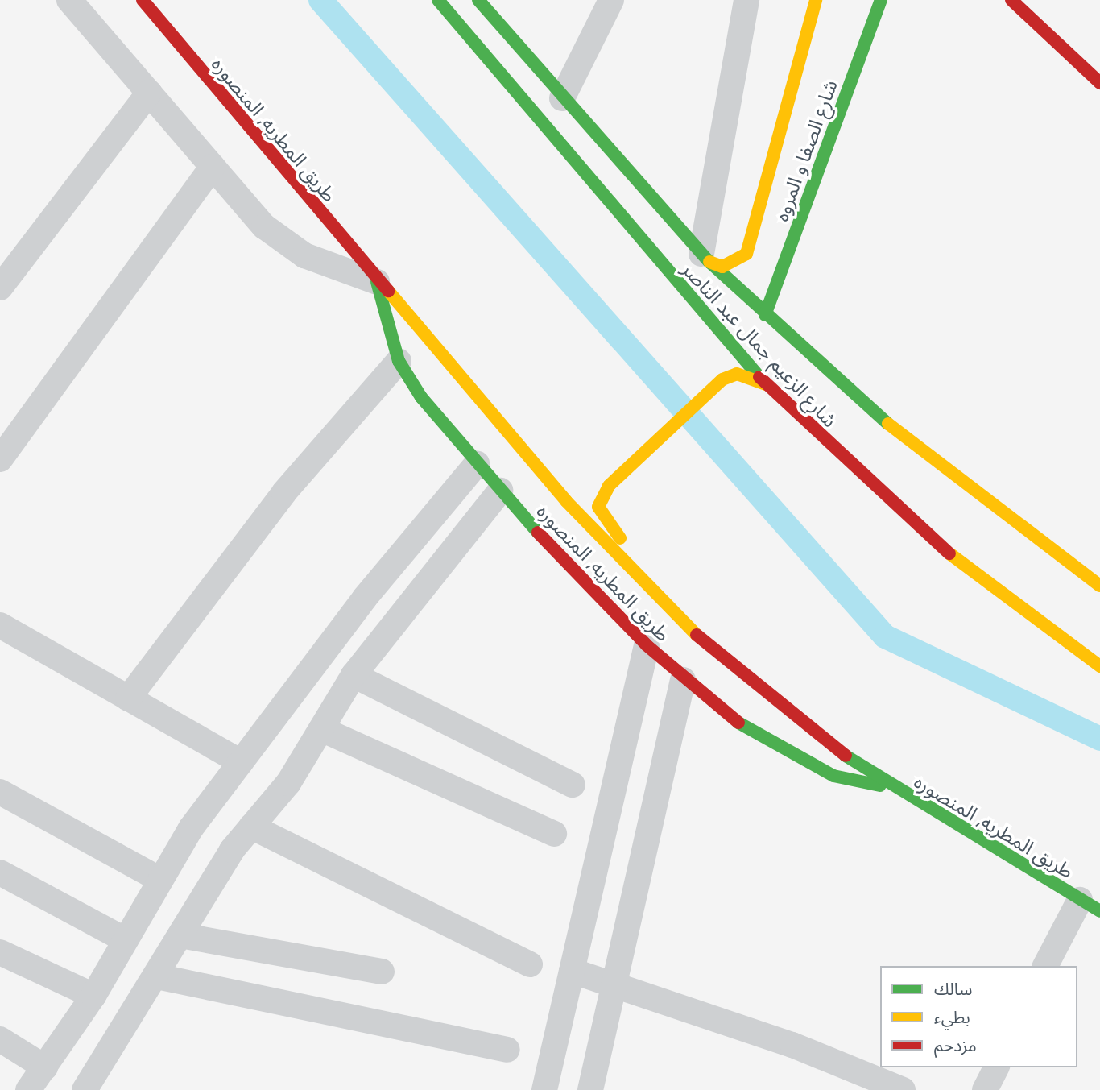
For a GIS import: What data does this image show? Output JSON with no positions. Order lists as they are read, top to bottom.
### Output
{
  "streets": {
    "street": ["طريق المطريه, المنصوره", "شارع الصفا و المروه", "شارع الزعيم جمال عبد الناصر"]
  },
  "crossings": [
    ["شارع الصفا و المروه", "شارع الزعيم جمال عبد الناصر"]
  ],
  "legend": ["سالك", "بطيء", "مزدحم"]
}
